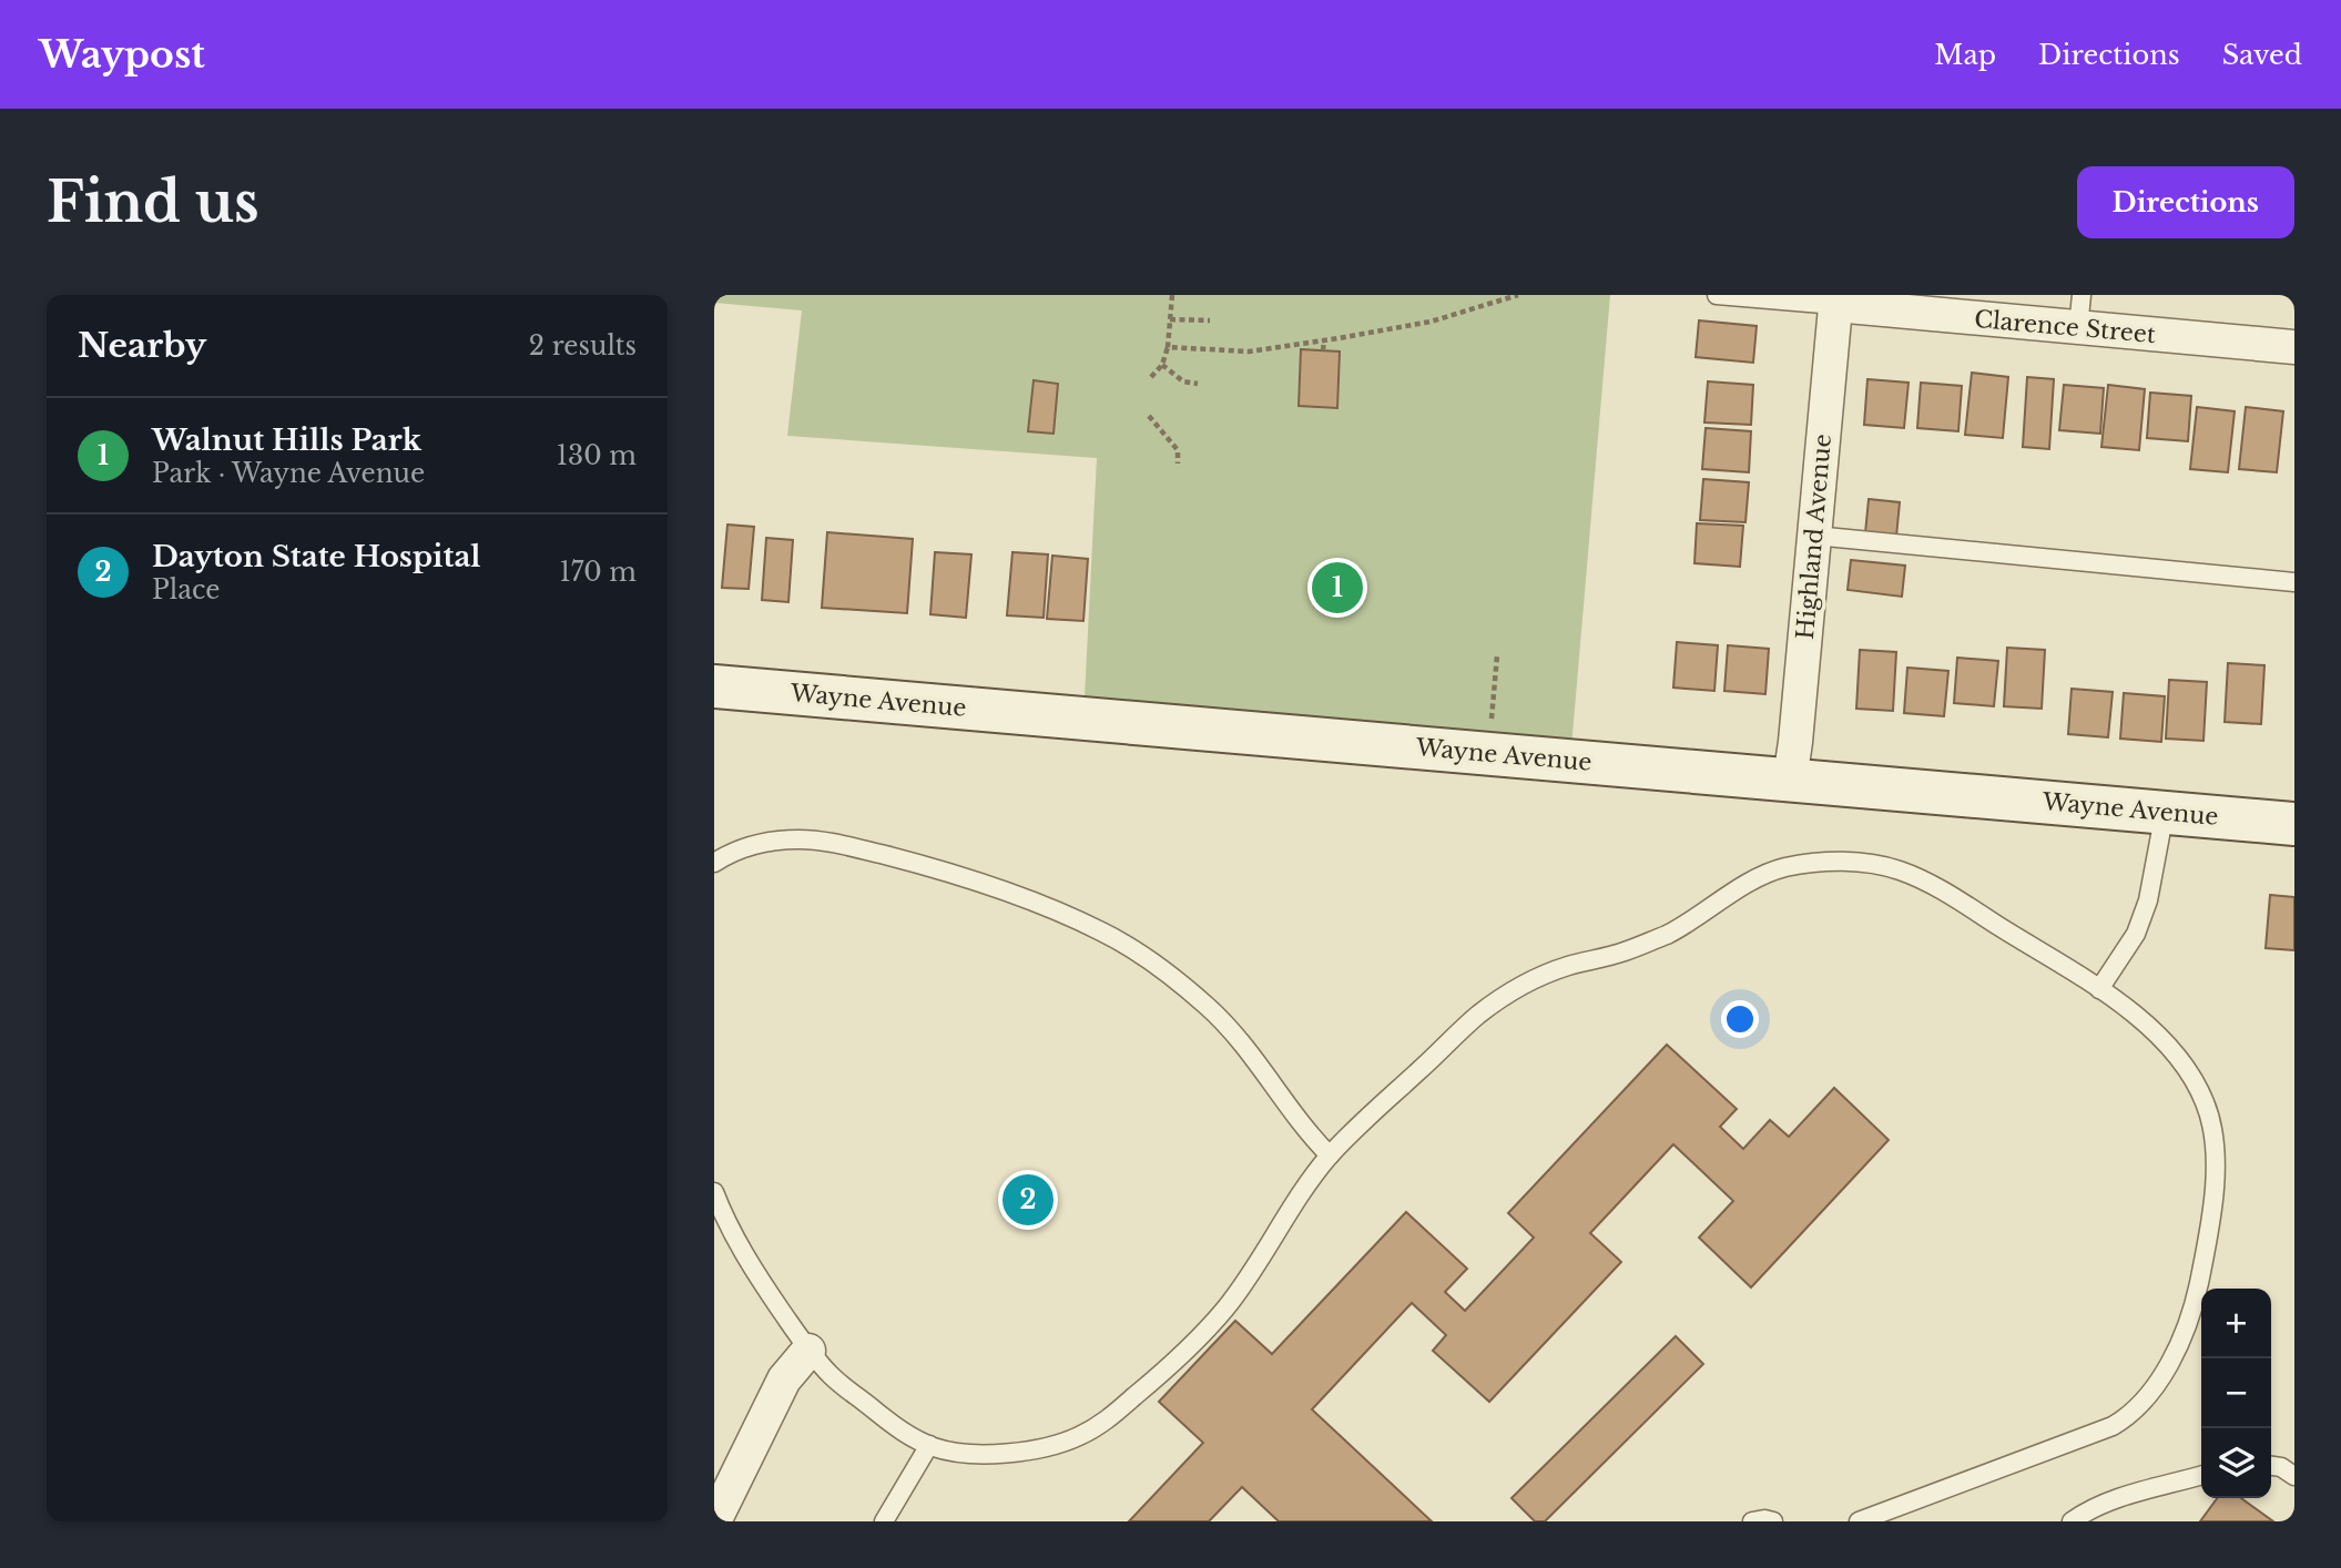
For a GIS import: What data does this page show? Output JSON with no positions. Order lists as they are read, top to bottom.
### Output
{
  "streets": {
    "main road": ["Wayne Avenue"],
    "street": ["Clarence Street", "Highland Avenue"]
  },
  "crossings": [
    ["Clarence Street", "Highland Avenue"],
    ["Highland Avenue", "Wayne Avenue"]
  ],
  "page": {
    "header": "Waypost",
    "nav": ["Map", "Directions", "Saved"],
    "buttons": "Directions",
    "title": "Find us",
    "heading": ["Nearby", "2 results"],
    "list": [
      {
        "mark": "1",
        "name": "Walnut Hills Park",
        "note": "Park · Wayne Avenue",
        "value": "130 m"
      },
      {
        "mark": "2",
        "name": "Dayton State Hospital",
        "note": "Place",
        "value": "170 m"
      }
    ],
    "pins": ["1", "2"],
    "map_buttons": ["+", "−"]
  }
}
